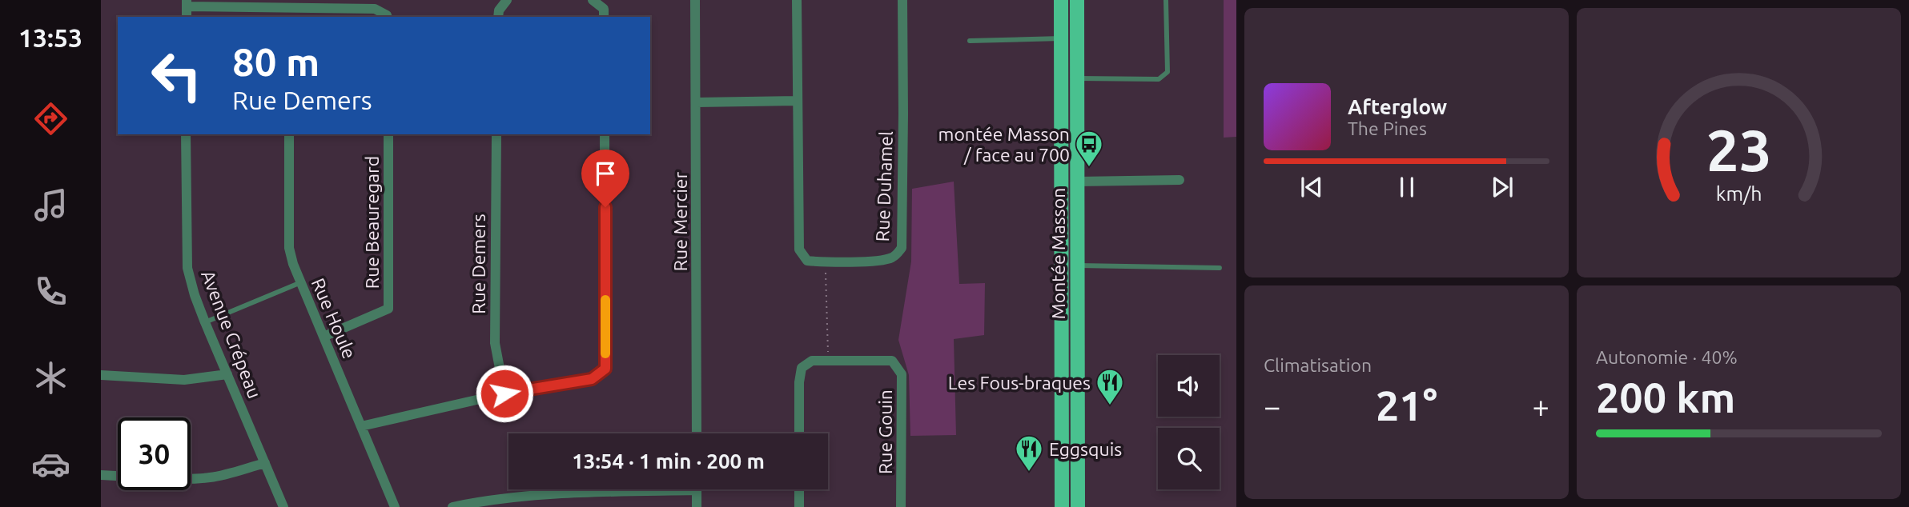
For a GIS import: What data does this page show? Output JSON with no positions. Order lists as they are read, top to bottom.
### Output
{
  "streets": {
    "main road": ["Montée Masson"],
    "street": [
      "Rue Duhamel",
      "Rue Mercier",
      "Rue Beauregard",
      "Rue Demers",
      "Rue Houle",
      "Avenue Crépeau",
      "Rue Gouin"
    ]
  },
  "crossings": [
    ["Rue Beauregard", "Rue Houle"]
  ],
  "places": {
    "bus stop": ["montée Masson / face au 700"],
    "restaurant": ["Les Fous-braques", "Eggsquis"]
  },
  "page": {
    "tabs": "13:53",
    "turn": ["80 m", "Rue Demers"],
    "song": ["Afterglow", "The Pines"],
    "tile": [
      "Climatisation",
      ["Autonomie · 40%", "200 km"]
    ],
    "heat": ["−", "21°", "+"],
    "limit": "30",
    "trip": "13:54 · 1 min · 200 m",
    "gauge": ["23", "km/h"]
  }
}
